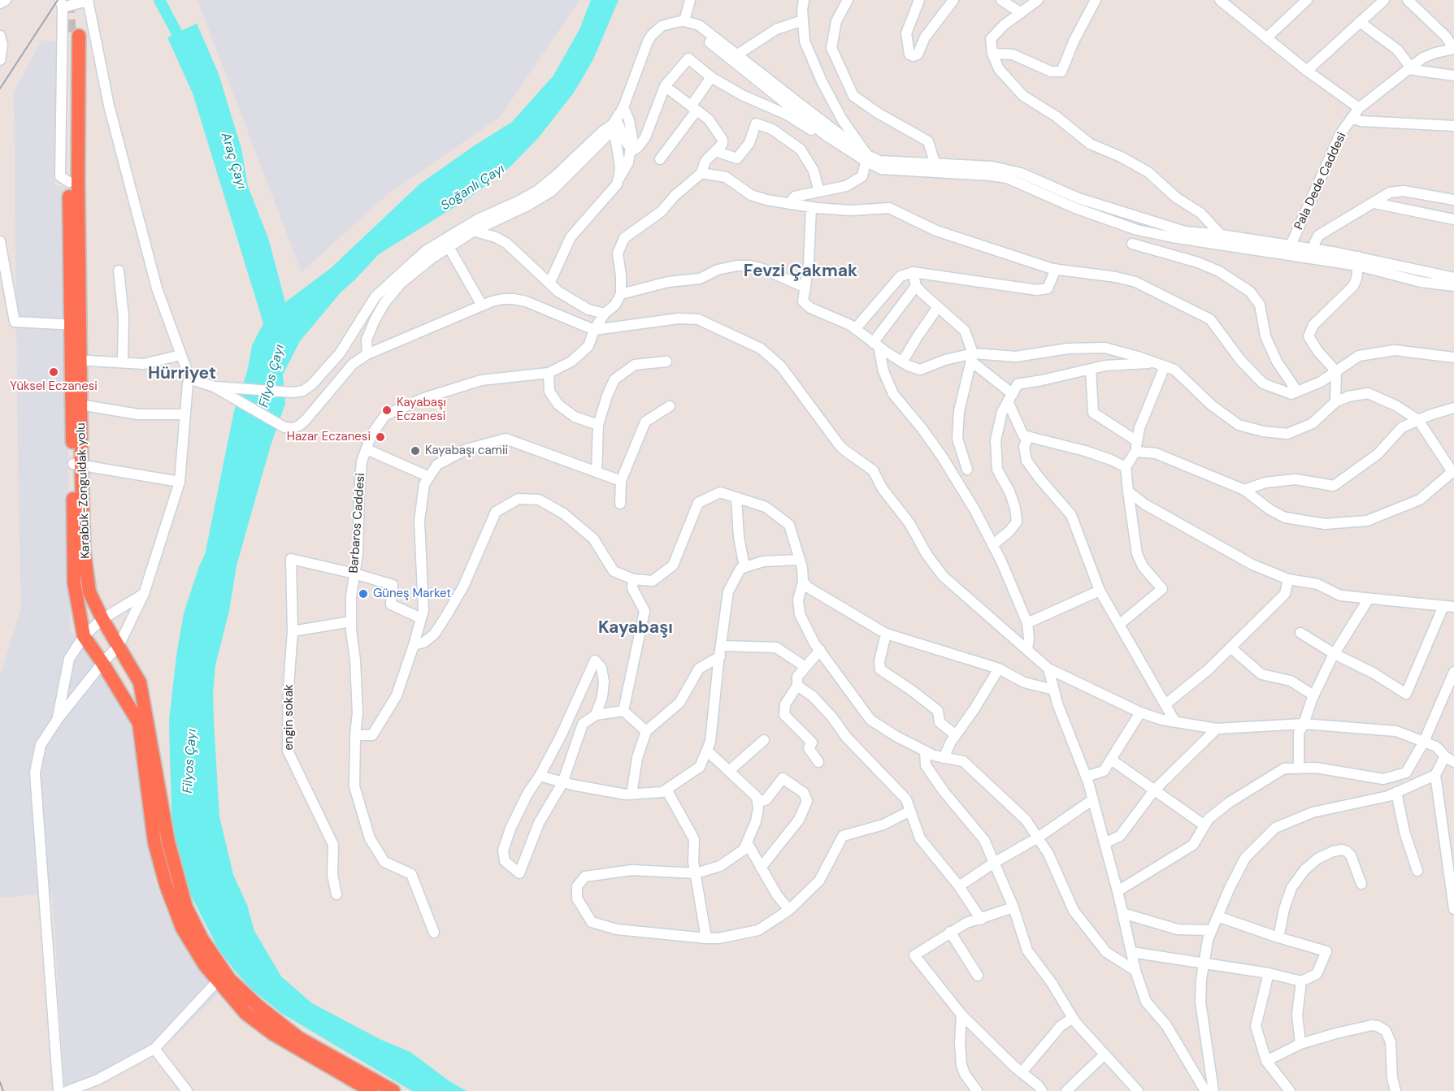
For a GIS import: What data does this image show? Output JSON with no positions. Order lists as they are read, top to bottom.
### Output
{
  "streets": {
    "highway": ["Karabük-Zonguldak yolu"],
    "street": ["Pala Dede Caddesi", "Barbaros Caddesi", "engin sokak"]
  },
  "crossings": [
    ["Barbaros Caddesi", "engin sokak"]
  ],
  "districts": ["Fevzi Çakmak", "Hürriyet", "Kayabaşı"],
  "water": ["Araç Çayı", "Soğanlı Çayı", "Filyos Çayı"],
  "places": [
    "Yüksel Eczanesi",
    "Kayabaşı Eczanesi",
    "Hazar Eczanesi",
    "Kayabaşı camii",
    "Güneş Market"
  ]
}
